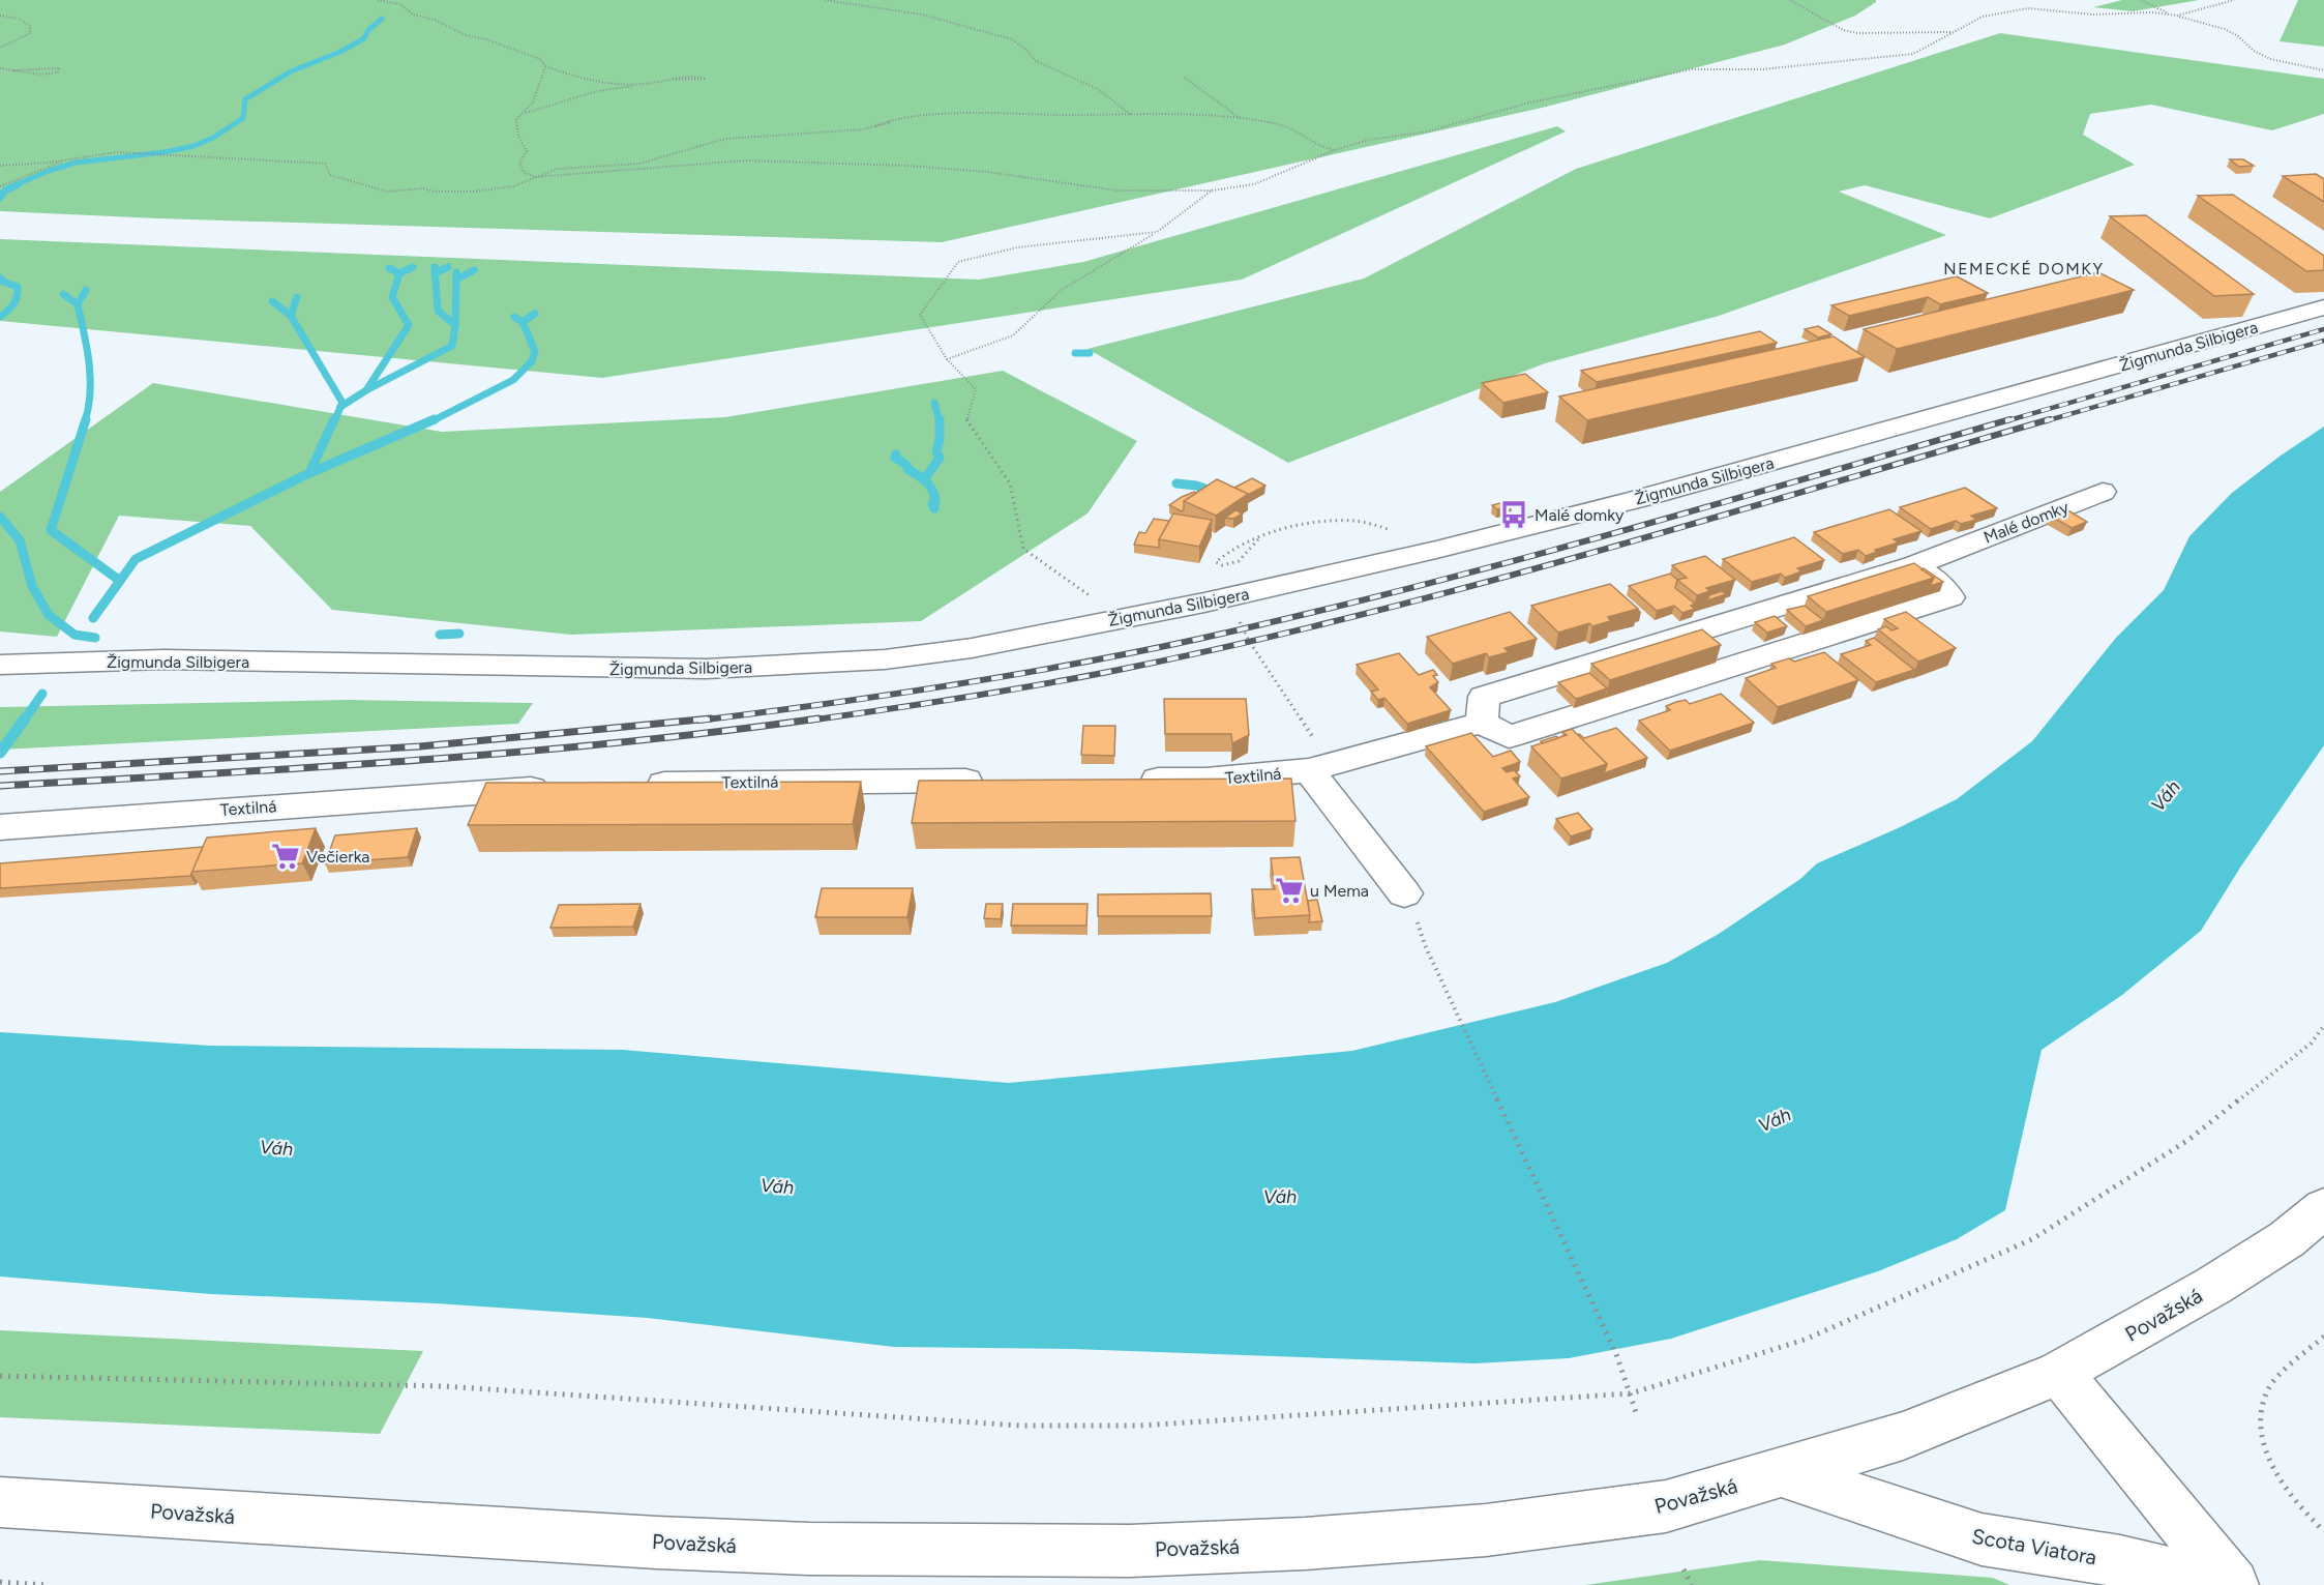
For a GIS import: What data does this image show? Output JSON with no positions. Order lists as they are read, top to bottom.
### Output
{
  "streets": {
    "street": [
      "Žigmunda Silbigera",
      "Malé domky",
      "Textilná",
      "Považská",
      "Scota Viatora"
    ]
  },
  "crossings": [
    ["Považská", "Scota Viatora"]
  ],
  "districts": ["NEMECKÉ DOMKY"],
  "water": ["Váh"],
  "places": {
    "bus stop": ["Malé domky"],
    "supermarket": ["Večierka", "u Mema"]
  }
}
